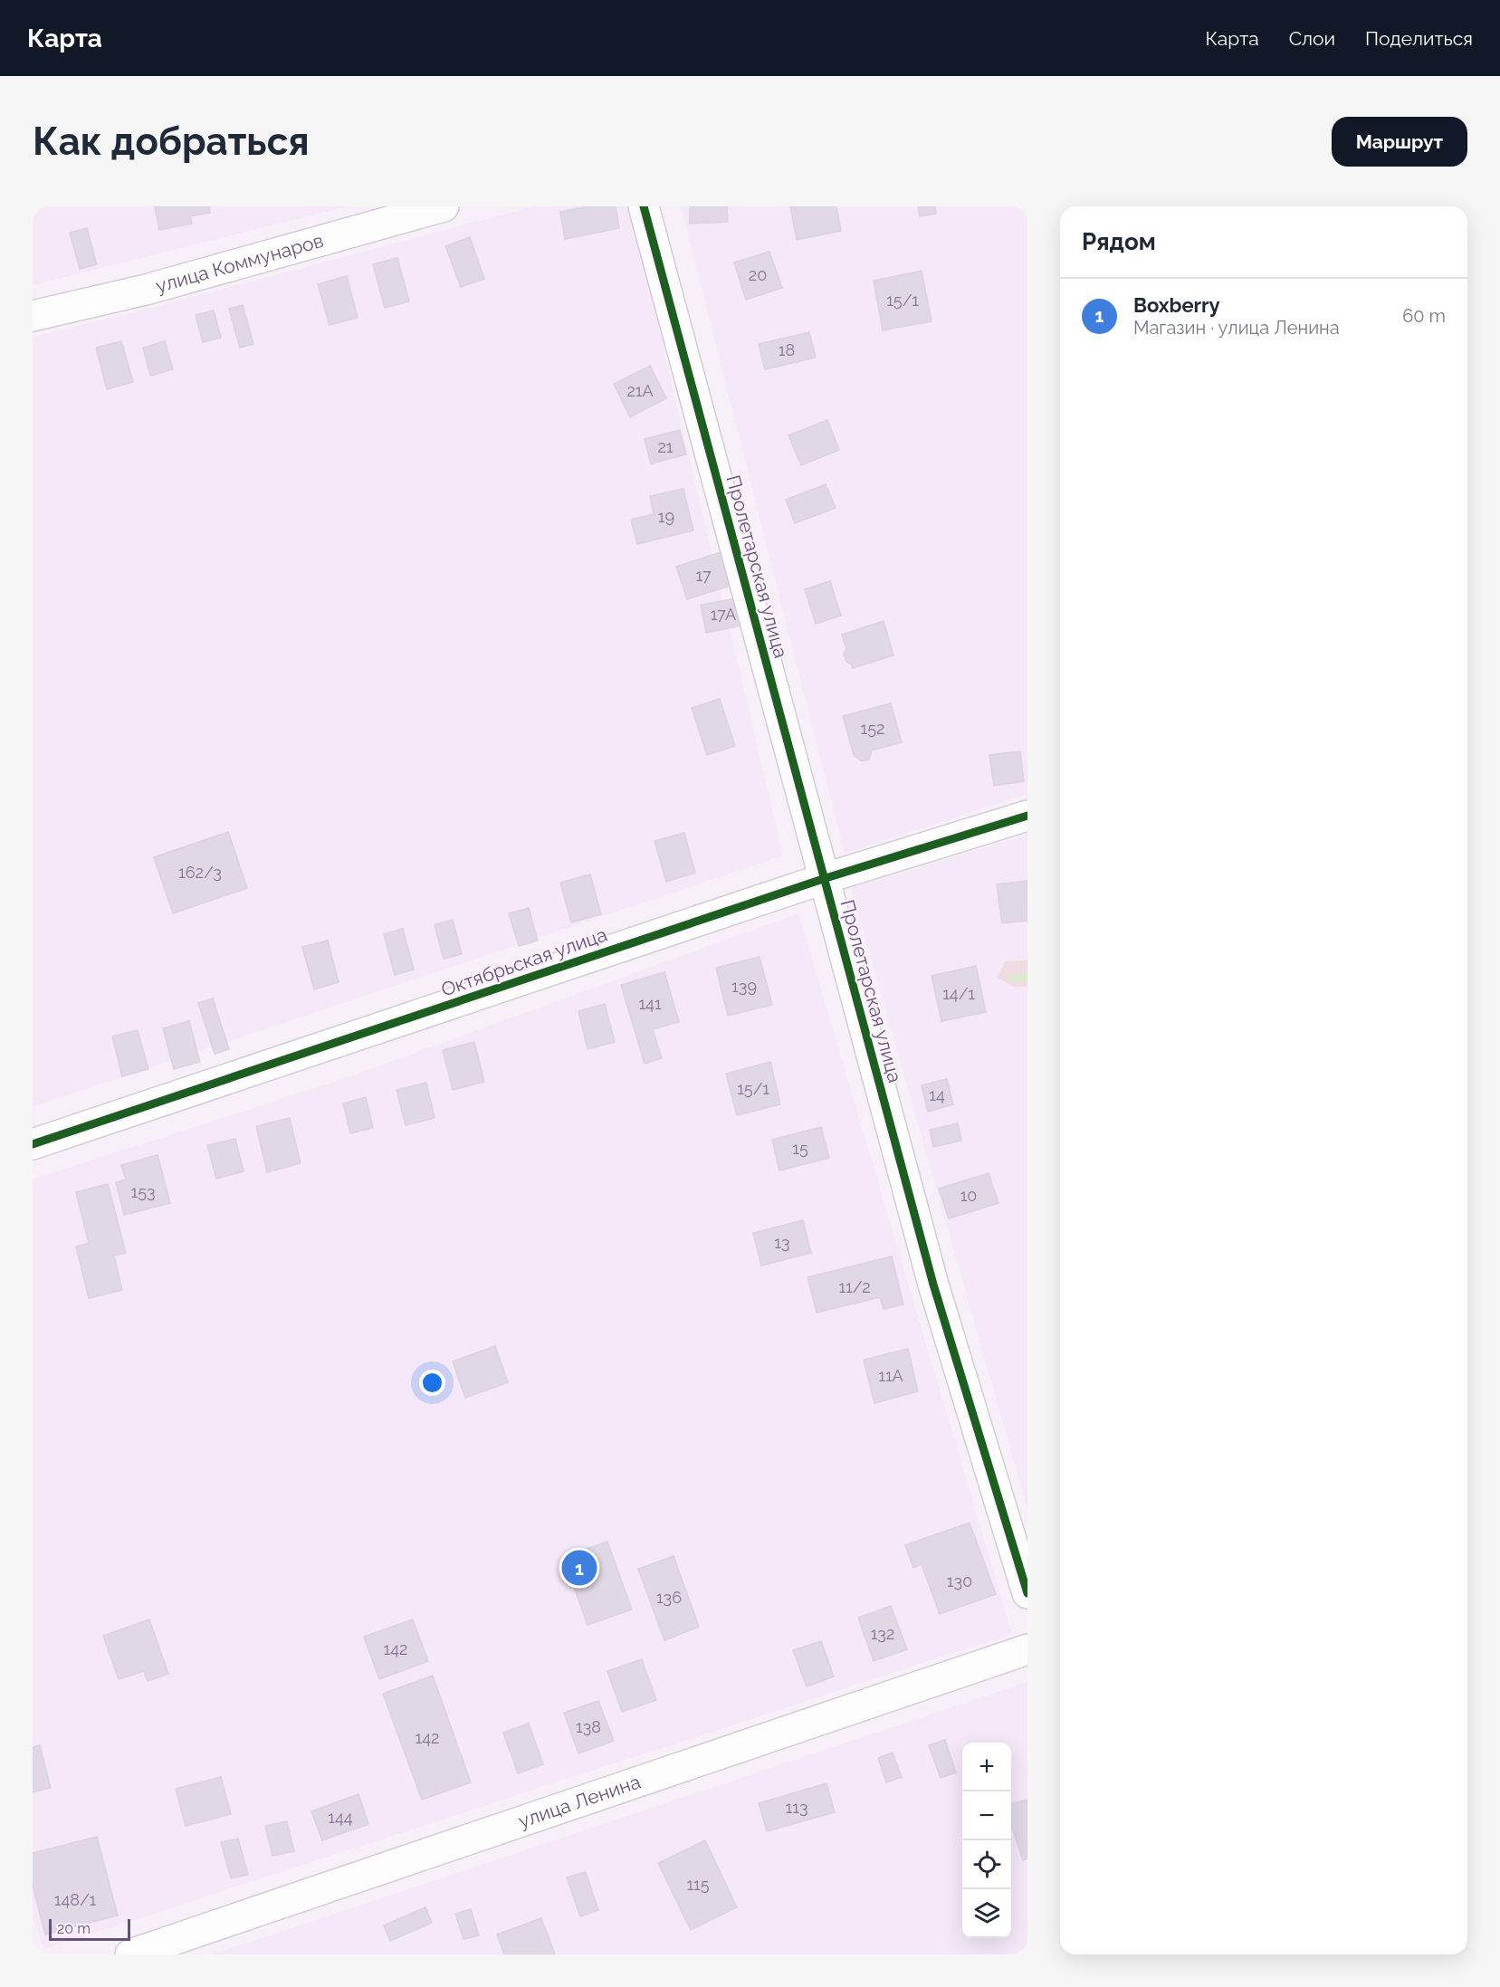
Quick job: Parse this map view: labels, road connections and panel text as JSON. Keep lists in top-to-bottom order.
{
  "streets": {
    "street": [
      "улица Коммунаров",
      "Пролетарская улица",
      "Октябрьская улица",
      "улица Ленина"
    ]
  },
  "crossings": [
    ["Пролетарская улица", "Октябрьская улица"]
  ],
  "house_numbers": [
    "20",
    "15/1",
    "18",
    "21А",
    "21",
    "19",
    "17",
    "17А",
    "152",
    "162/3",
    "139",
    "14/1",
    "141",
    "15/1",
    "14",
    "15",
    "153",
    "10",
    "13",
    "11/2",
    "11А",
    "130",
    "136",
    "132",
    "142",
    "138",
    "142",
    "113",
    "144",
    "115",
    "148/1"
  ],
  "scale_bar": "20 m",
  "page": {
    "header": "Карта",
    "nav": ["Карта", "Слои", "Поделиться"],
    "buttons": "Маршрут",
    "title": "Как добраться",
    "heading": "Рядом",
    "list": [
      {
        "mark": "1",
        "name": "Boxberry",
        "note": "Магазин · улица Ленина",
        "value": "60 m"
      }
    ],
    "pins": "1",
    "map_buttons": ["+", "−"],
    "scale": "20 m"
  }
}
